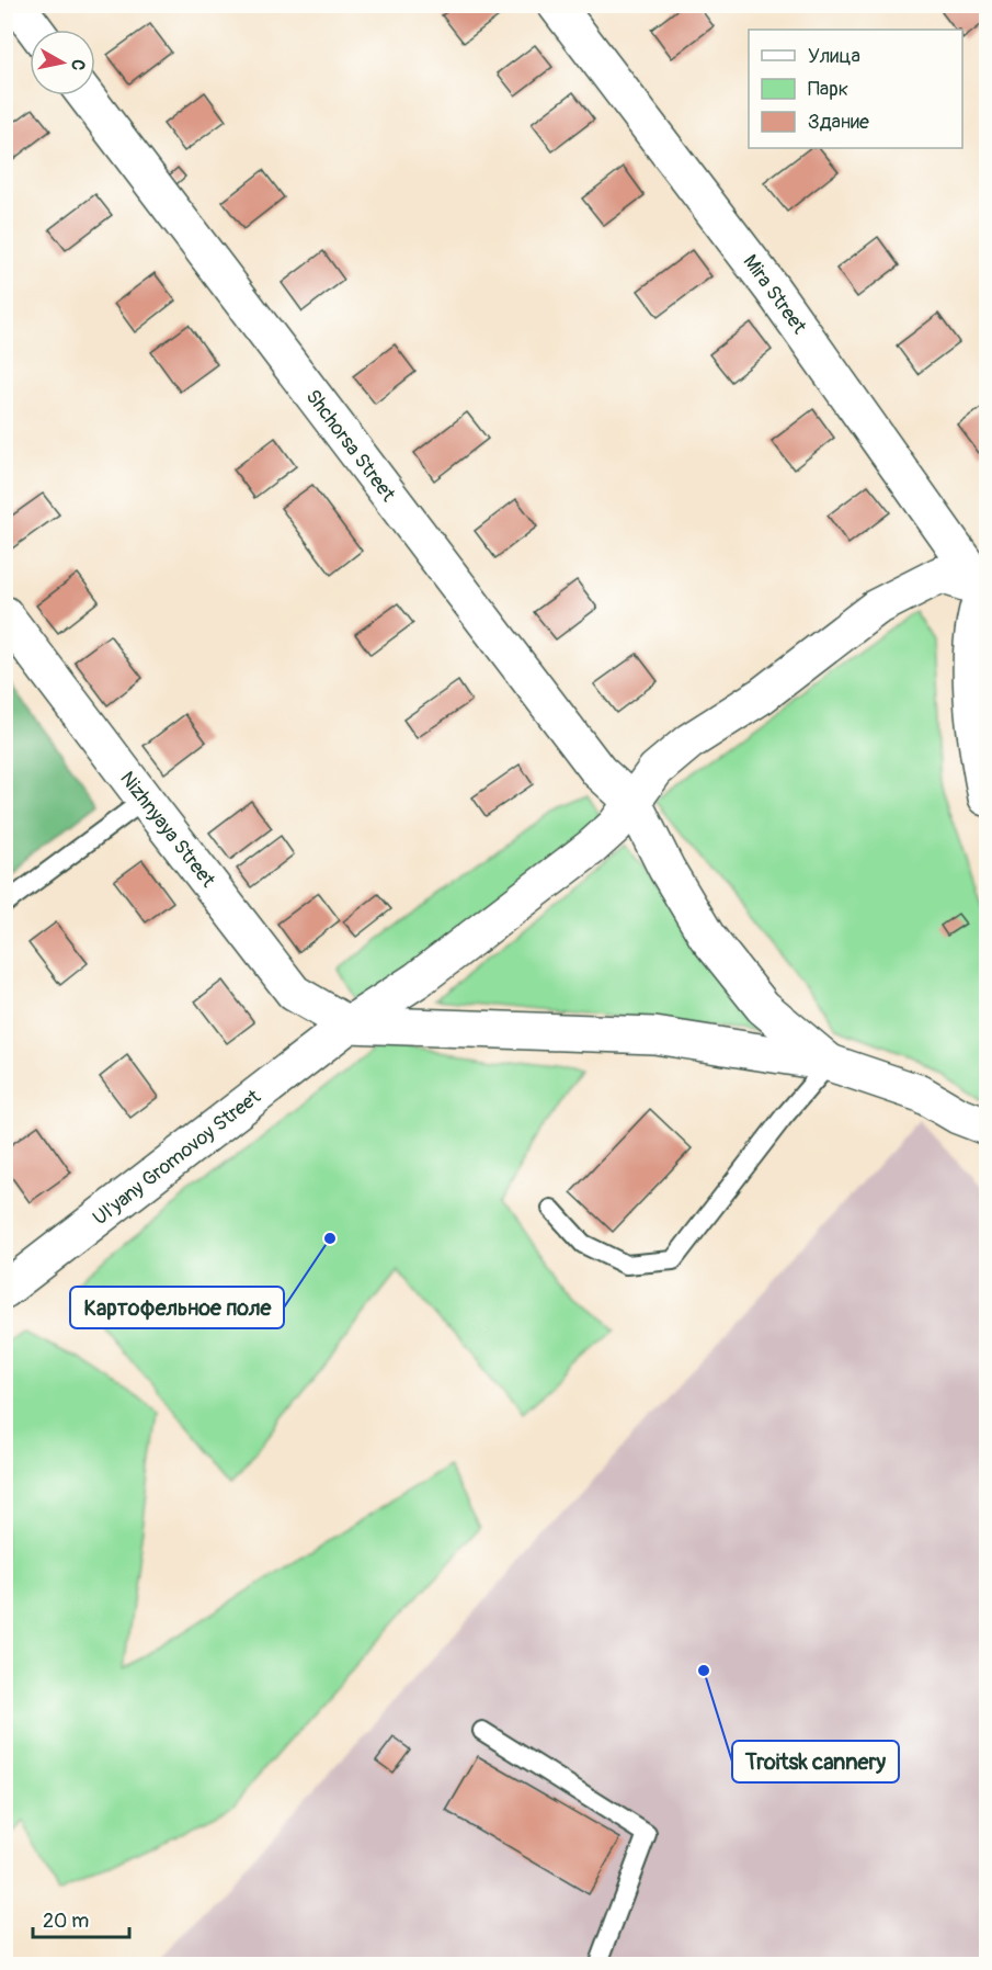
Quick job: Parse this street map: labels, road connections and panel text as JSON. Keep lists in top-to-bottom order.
{
  "streets": {
    "street": [
      "Mira Street",
      "Shchorsa Street",
      "Nizhnyaya Street",
      "Ul'yany Gromovoy Street"
    ]
  },
  "crossings": [
    ["Mira Street", "Ul'yany Gromovoy Street"],
    ["Shchorsa Street", "Ul'yany Gromovoy Street"],
    ["Nizhnyaya Street", "Ul'yany Gromovoy Street"]
  ],
  "places": ["Картофельное поле", "Troitsk cannery"],
  "legend": ["Улица", "Парк", "Здание"],
  "scale_bar": "20 m",
  "north": "right"
}
